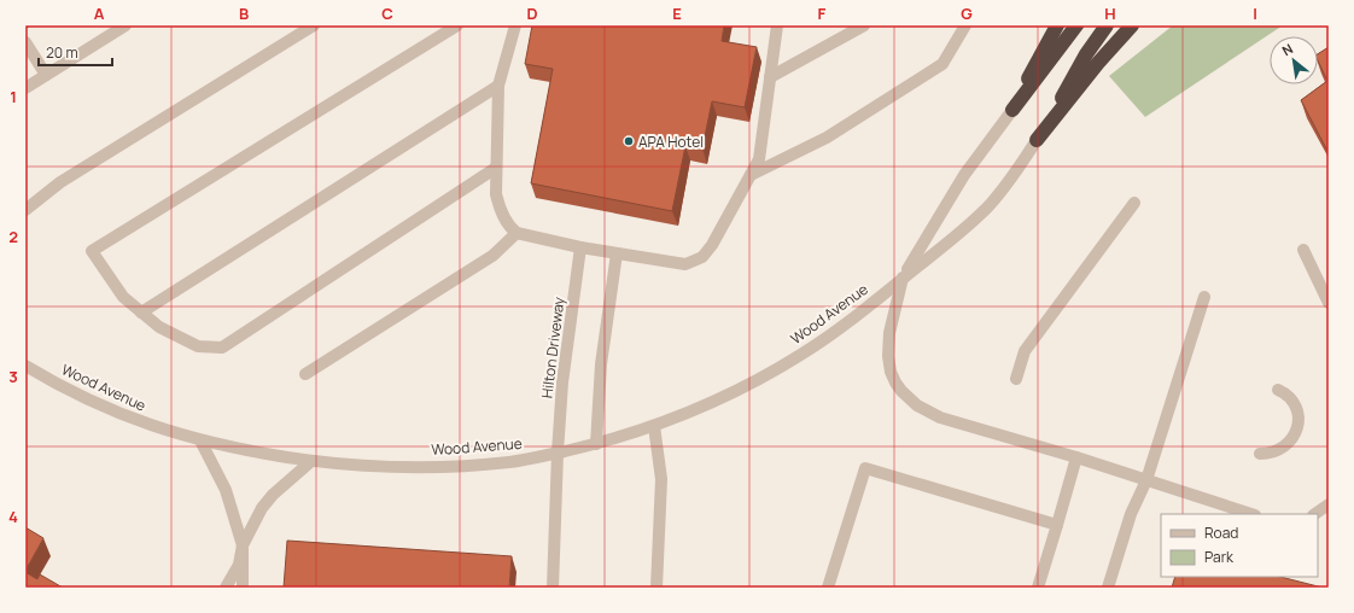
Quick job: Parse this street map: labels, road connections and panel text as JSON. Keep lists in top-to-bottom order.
{
  "streets": {
    "street": ["Wood Avenue", "Hilton Driveway"]
  },
  "crossings": [
    ["Wood Avenue", "Hilton Driveway"]
  ],
  "places": ["APA Hotel"],
  "legend": ["Road", "Park"],
  "scale_bar": "20 m",
  "north": "top left",
  "grid": {
    "columns": [
      "A",
      "B",
      "C",
      "D",
      "E",
      "F",
      "G",
      "H",
      "I"
    ],
    "rows": [
      "1",
      "2",
      "3",
      "4"
    ]
  }
}
